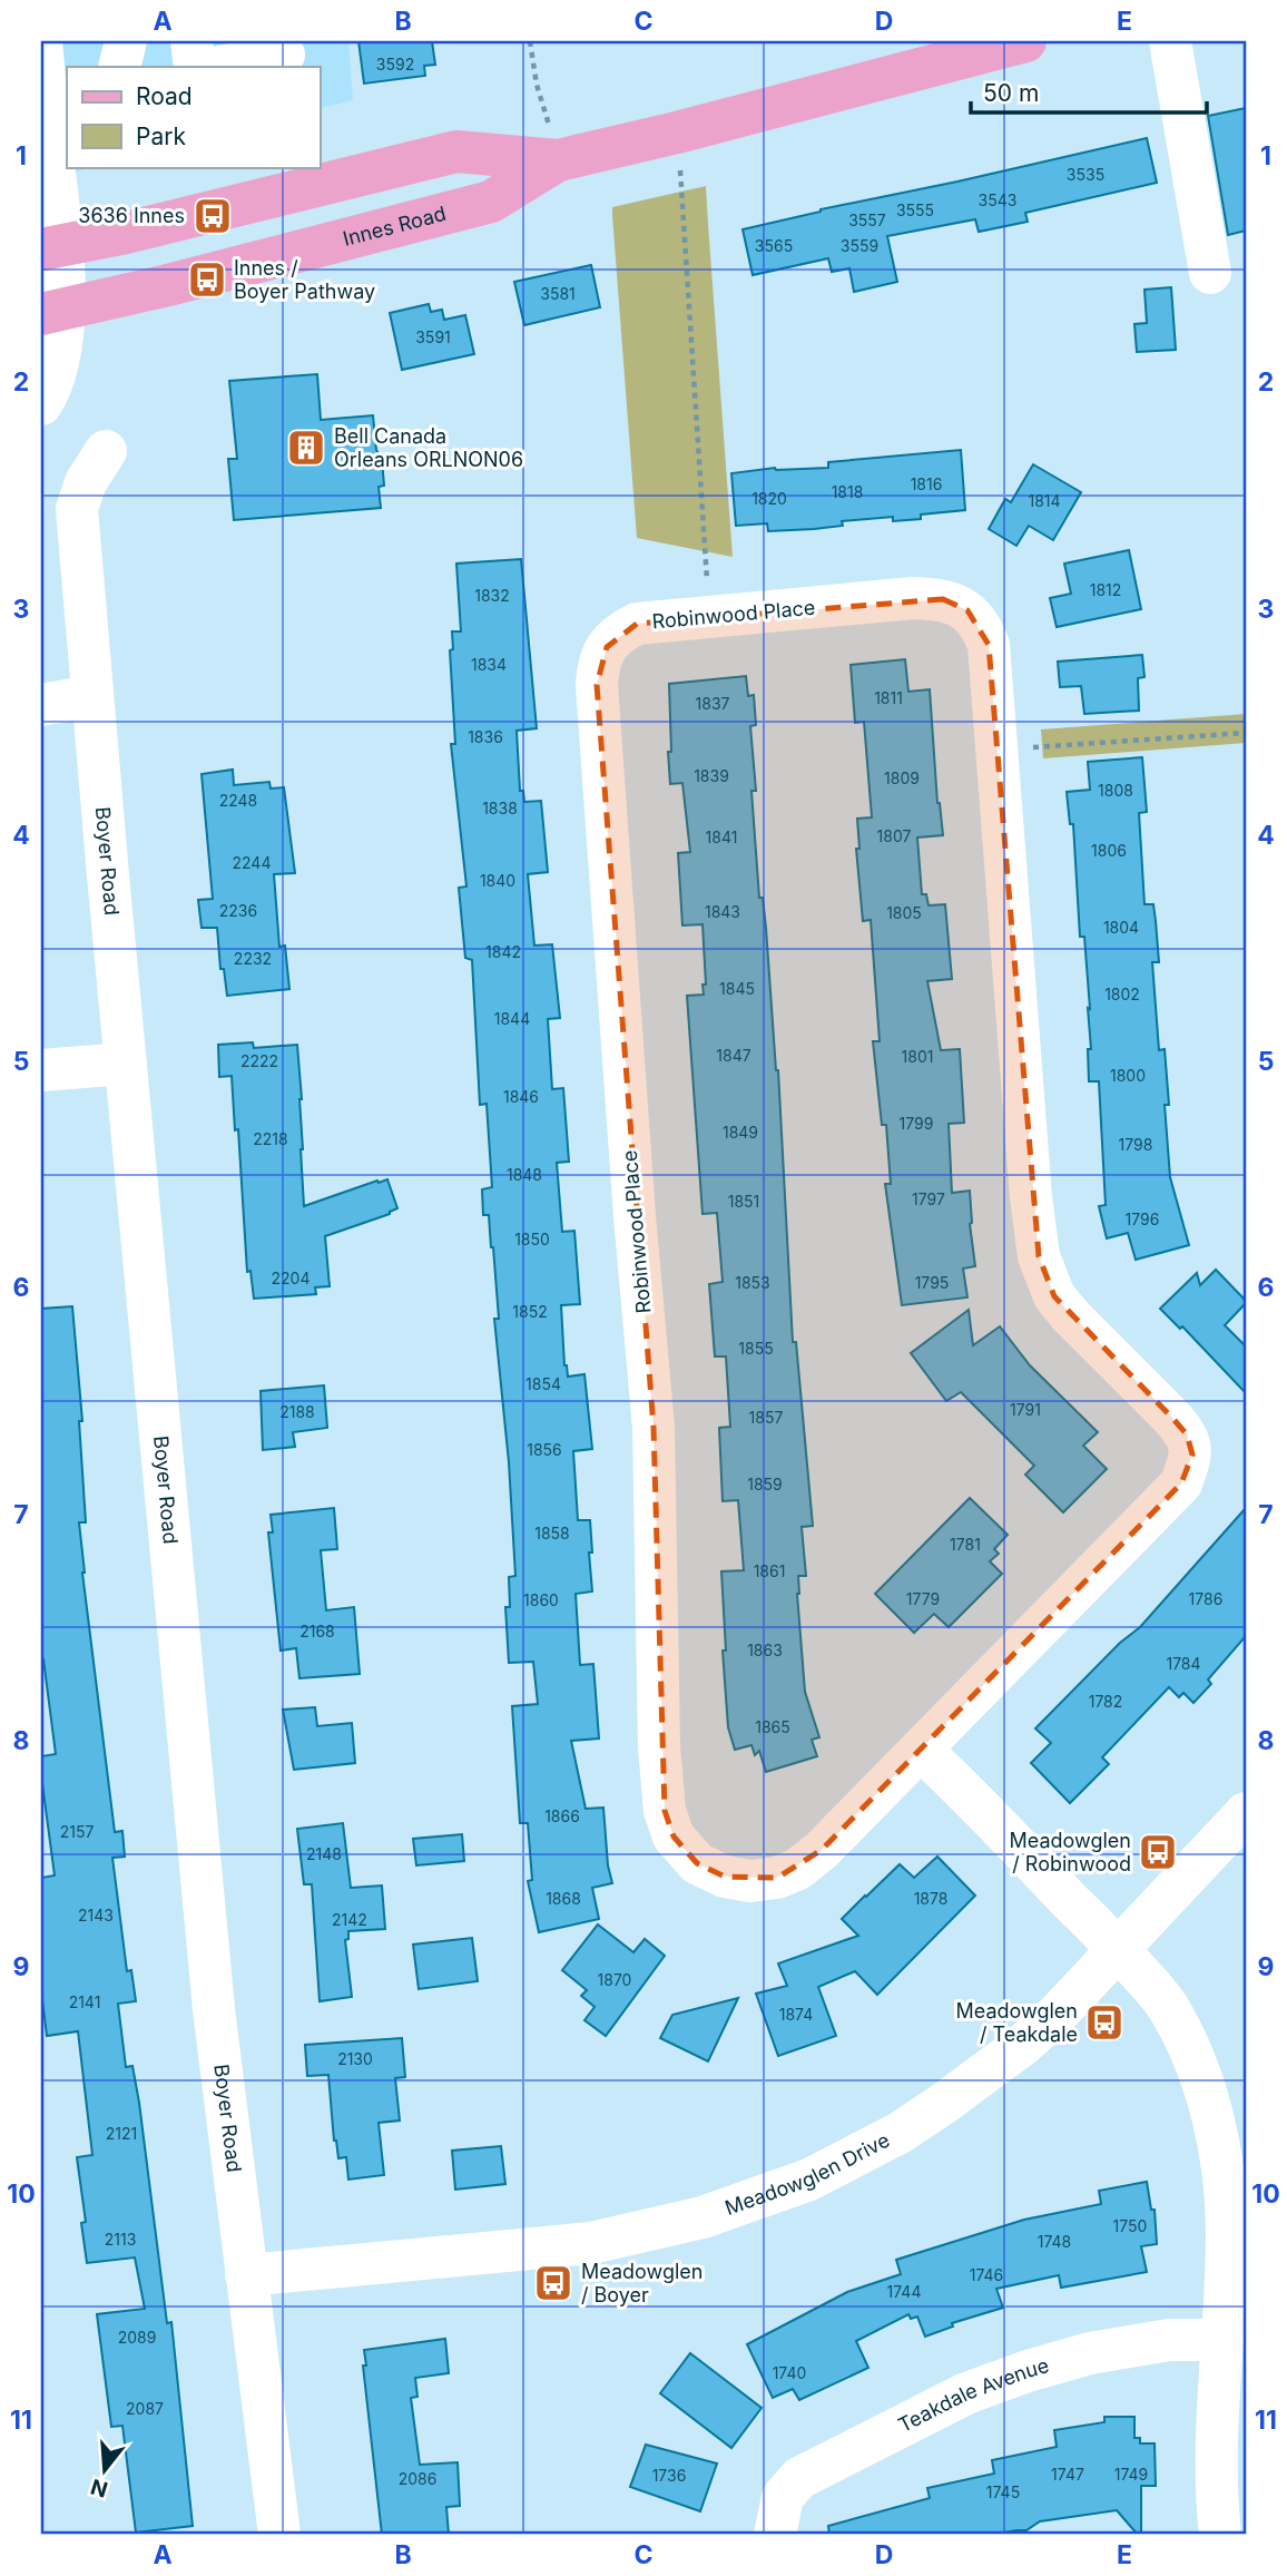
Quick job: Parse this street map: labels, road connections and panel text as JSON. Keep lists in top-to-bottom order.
{
  "streets": {
    "main road": ["Innes Road"],
    "street": [
      "Robinwood Place",
      "Boyer Road",
      "Meadowglen Drive",
      "Teakdale Avenue"
    ]
  },
  "crossings": [
    ["Boyer Road", "Meadowglen Drive"]
  ],
  "places": {
    "bus stop": [
      "3636 Innes",
      "Innes / Boyer Pathway",
      "Meadowglen / Robinwood",
      "Meadowglen / Teakdale",
      "Meadowglen / Boyer"
    ],
    "building": ["Bell Canada Orleans ORLNON06"]
  },
  "house_numbers": [
    "3592",
    "3535",
    "3543",
    "3555",
    "3557",
    "3565",
    "3559",
    "3581",
    "3591",
    "1816",
    "1818",
    "1820",
    "1814",
    "1812",
    "1832",
    "1834",
    "1811",
    "1837",
    "1836",
    "1839",
    "1809",
    "1808",
    "2248",
    "1838",
    "1807",
    "1841",
    "1806",
    "2244",
    "1840",
    "2236",
    "1843",
    "1805",
    "1804",
    "1842",
    "2232",
    "1845",
    "1802",
    "1844",
    "1847",
    "1801",
    "2222",
    "1800",
    "1846",
    "1799",
    "1849",
    "2218",
    "1798",
    "1848",
    "1797",
    "1851",
    "1796",
    "1850",
    "2204",
    "1853",
    "1795",
    "1852",
    "1855",
    "1854",
    "1791",
    "2188",
    "1857",
    "1856",
    "1859",
    "1858",
    "1781",
    "1861",
    "1779",
    "1786",
    "1860",
    "2168",
    "1863",
    "1784",
    "1782",
    "1865",
    "1866",
    "2157",
    "2148",
    "1868",
    "1878",
    "2143",
    "2142",
    "1870",
    "2141",
    "1874",
    "2130",
    "2121",
    "1750",
    "2113",
    "1748",
    "1746",
    "1744",
    "2089",
    "1740",
    "2087",
    "1747",
    "1749",
    "1736",
    "2086",
    "1745"
  ],
  "legend": ["Road", "Park"],
  "scale_bar": "50 m",
  "north": "bottom",
  "grid": {
    "columns": [
      "A",
      "B",
      "C",
      "D",
      "E"
    ],
    "rows": [
      "1",
      "2",
      "3",
      "4",
      "5",
      "6",
      "7",
      "8",
      "9",
      "10",
      "11"
    ]
  }
}
